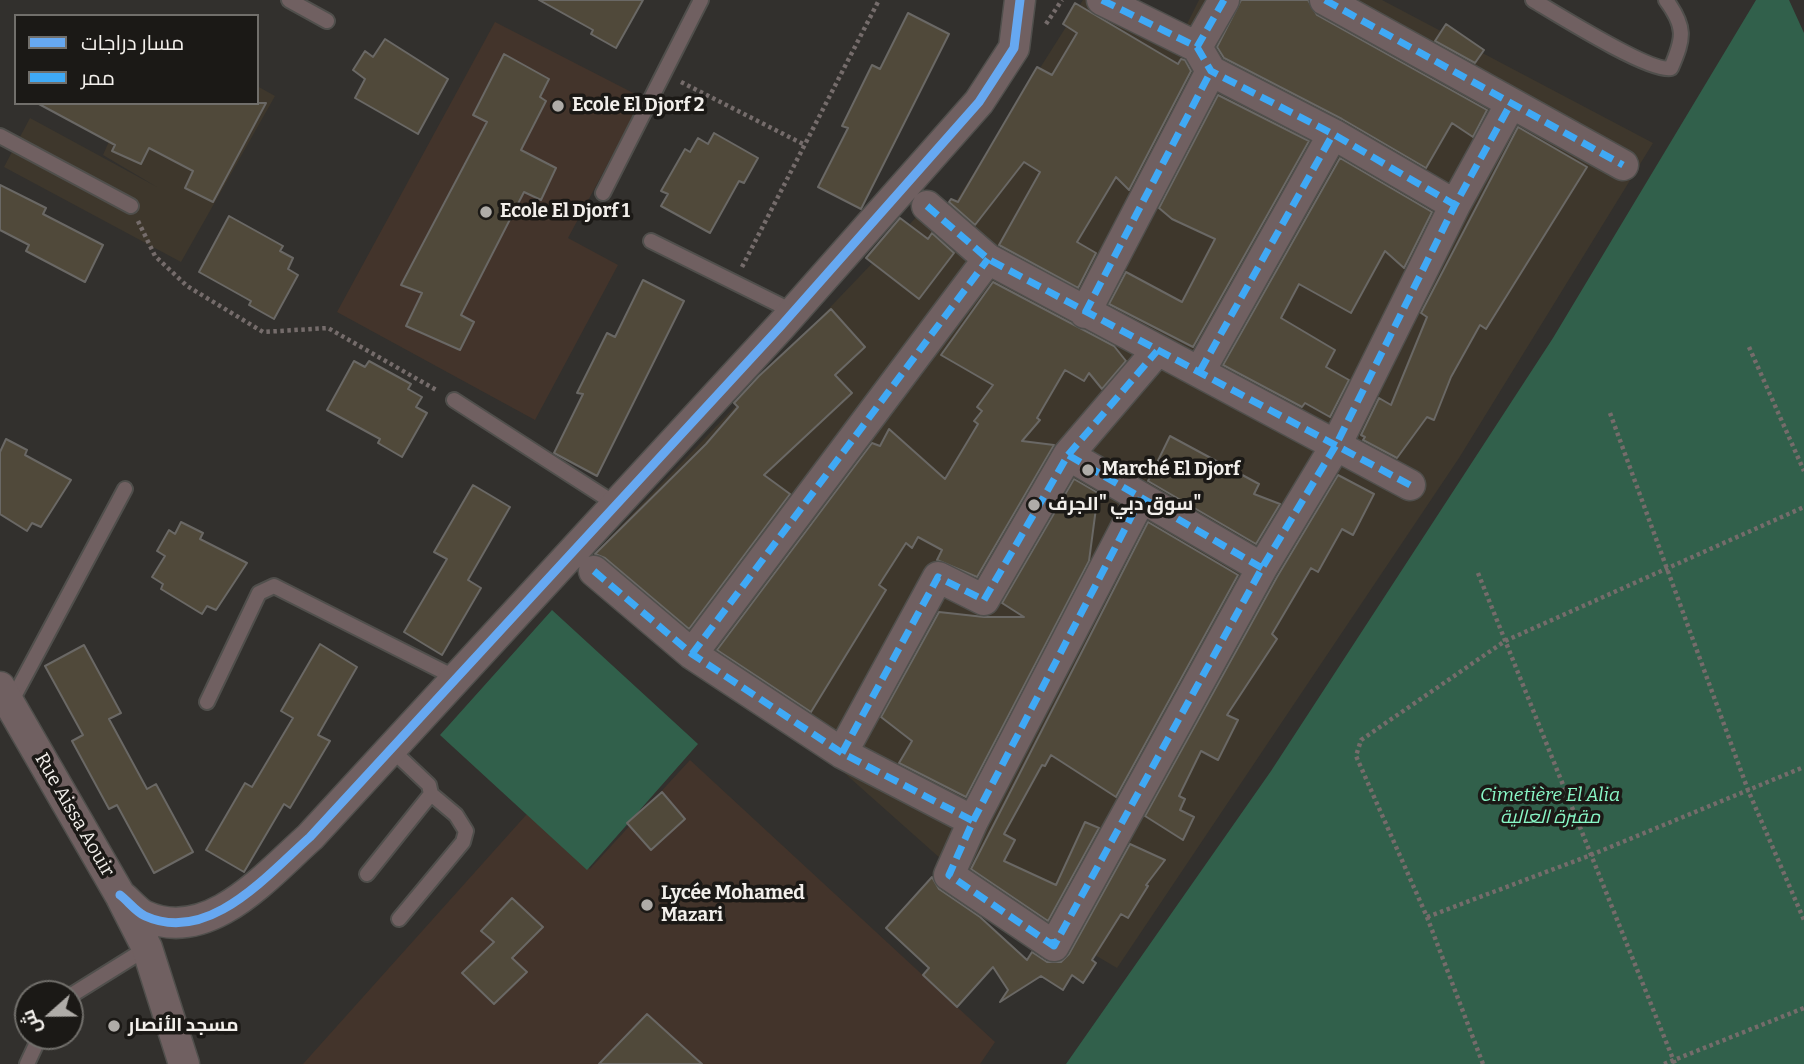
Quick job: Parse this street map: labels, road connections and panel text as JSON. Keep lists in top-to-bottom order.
{
  "streets": {
    "street": ["Rue Aissa Aouir"]
  },
  "parks": ["Cimetière El Alia مقبرة العالية"],
  "places": [
    "Ecole El Djorf 2",
    "Ecole El Djorf 1",
    "Marché El Djorf",
    "سوق دبي \"الجرف\"",
    "Lycée Mohamed Mazari",
    "مسجد الأنصار"
  ],
  "legend": ["مسار دراجات", "ممر"],
  "north": "left"
}
